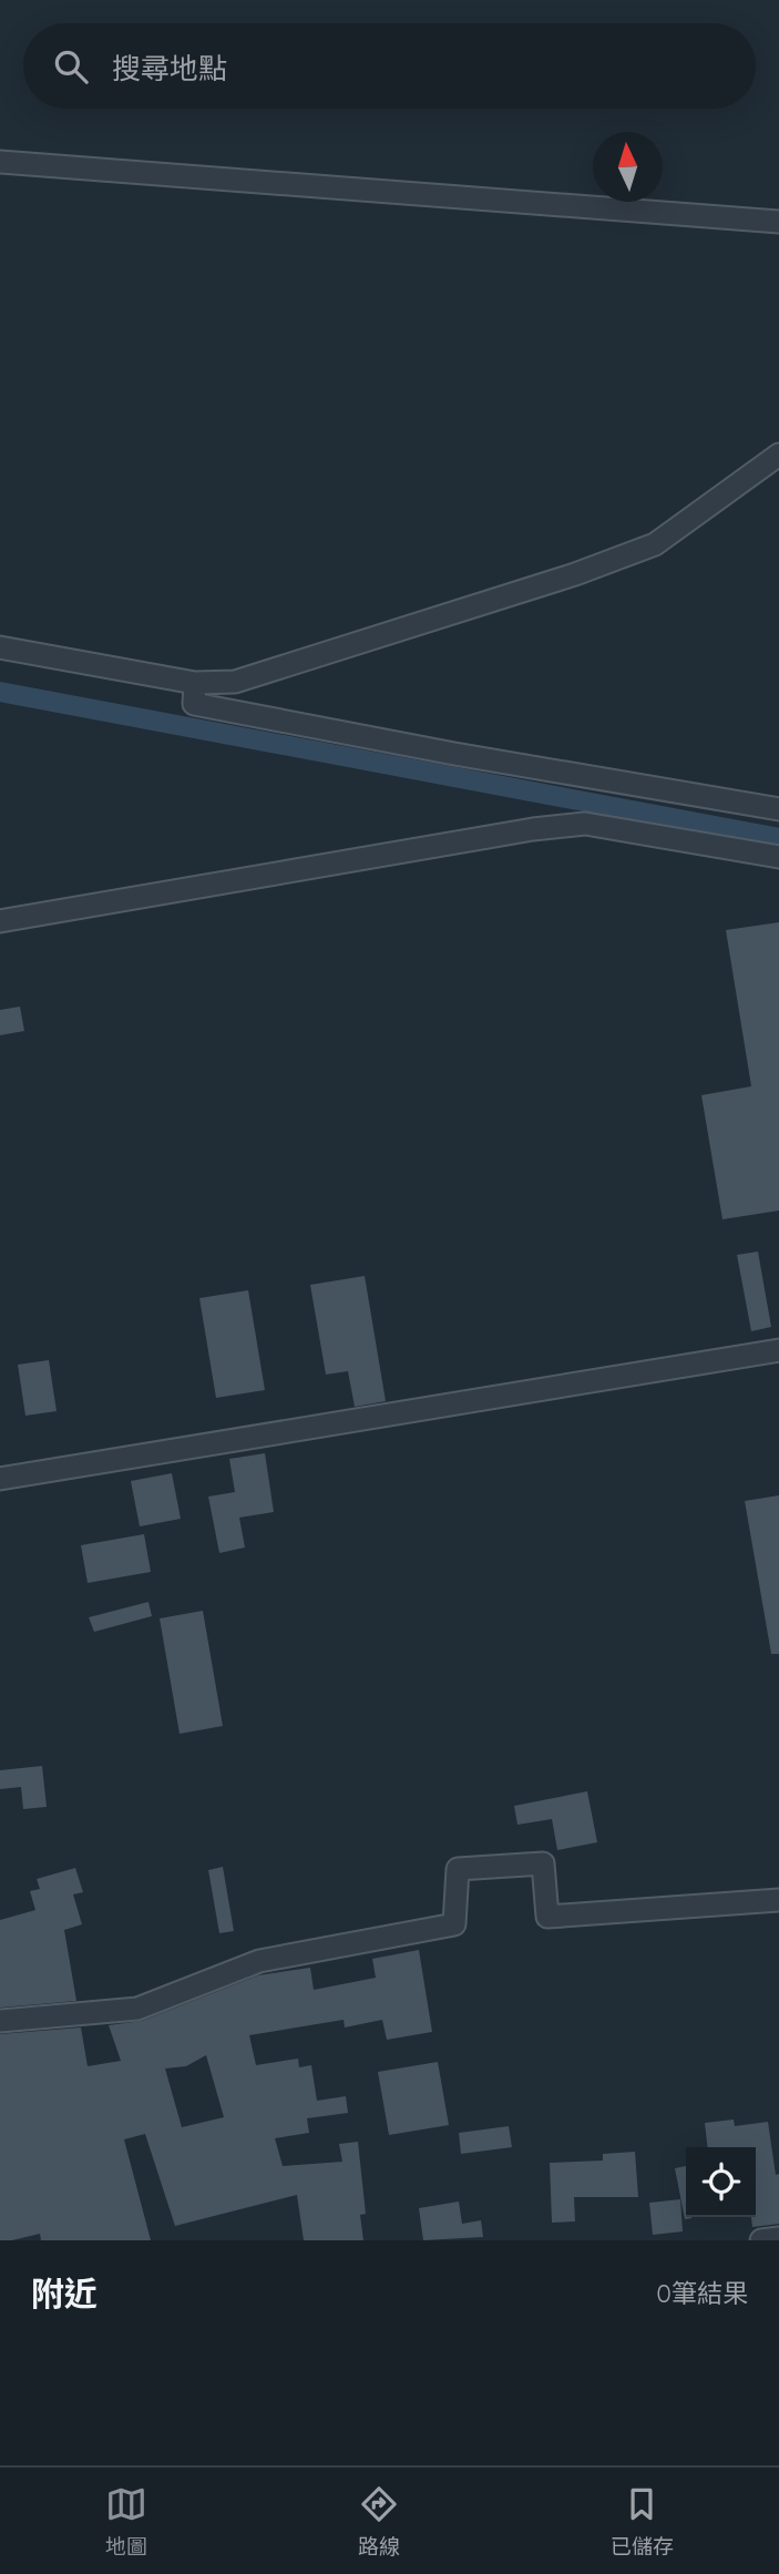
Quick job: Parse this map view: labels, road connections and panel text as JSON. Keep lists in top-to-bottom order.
{
  "north": "top",
  "page": {
    "search": "搜尋地點",
    "heading": ["附近", "0筆結果"],
    "nav": ["地圖", "路線", "已儲存"]
  }
}
